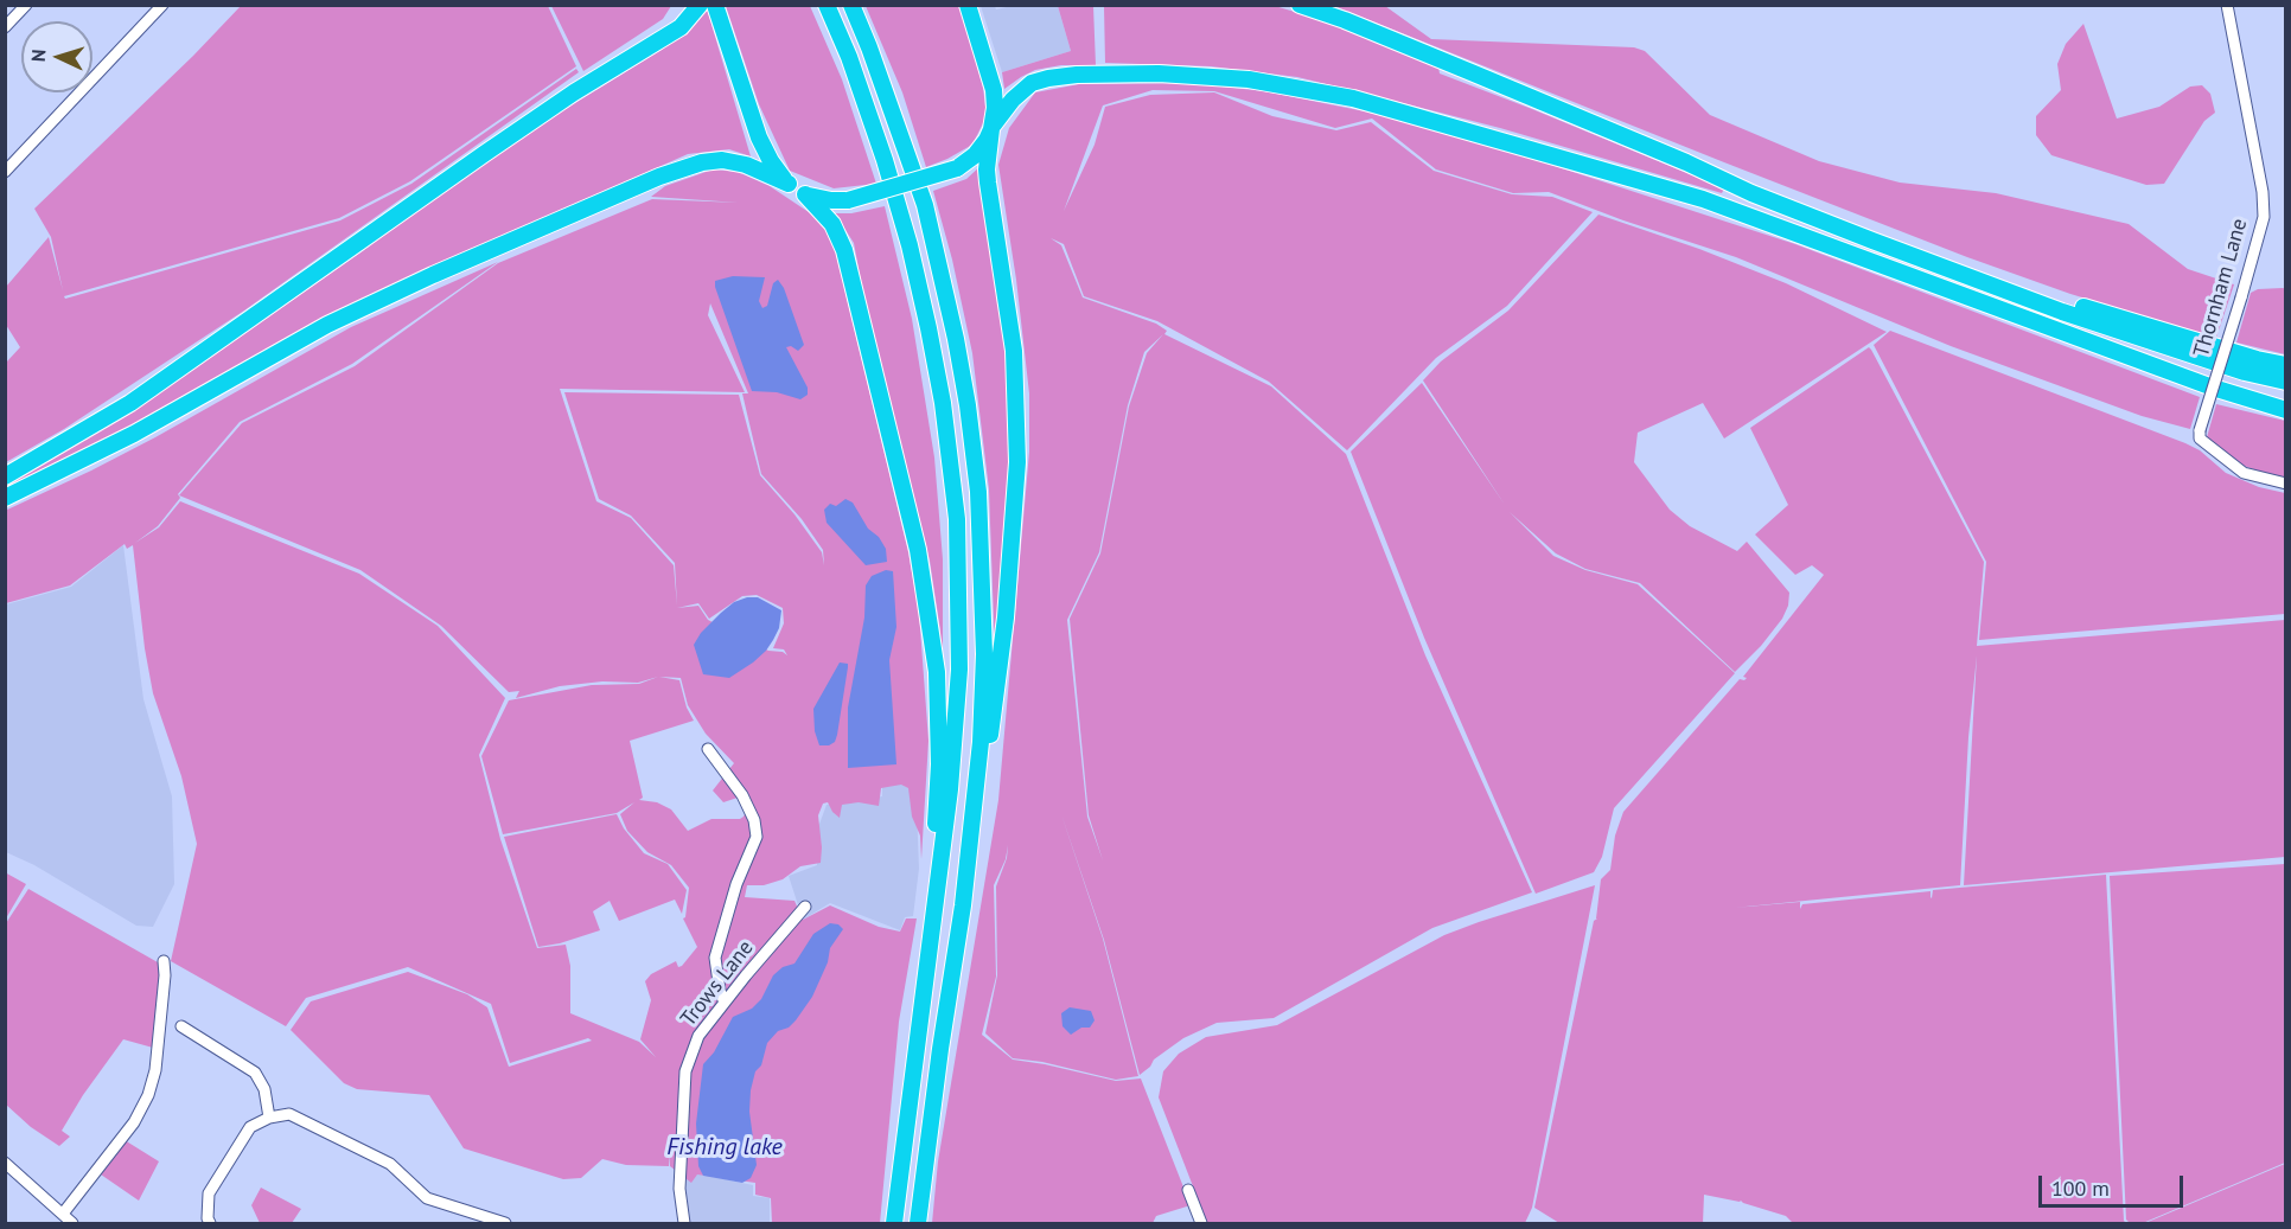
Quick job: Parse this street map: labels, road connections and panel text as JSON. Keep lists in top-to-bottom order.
{
  "streets": {
    "street": ["Thornham Lane", "Trows Lane"]
  },
  "water": ["Fishing lake"],
  "scale_bar": "100 m",
  "north": "left"
}
